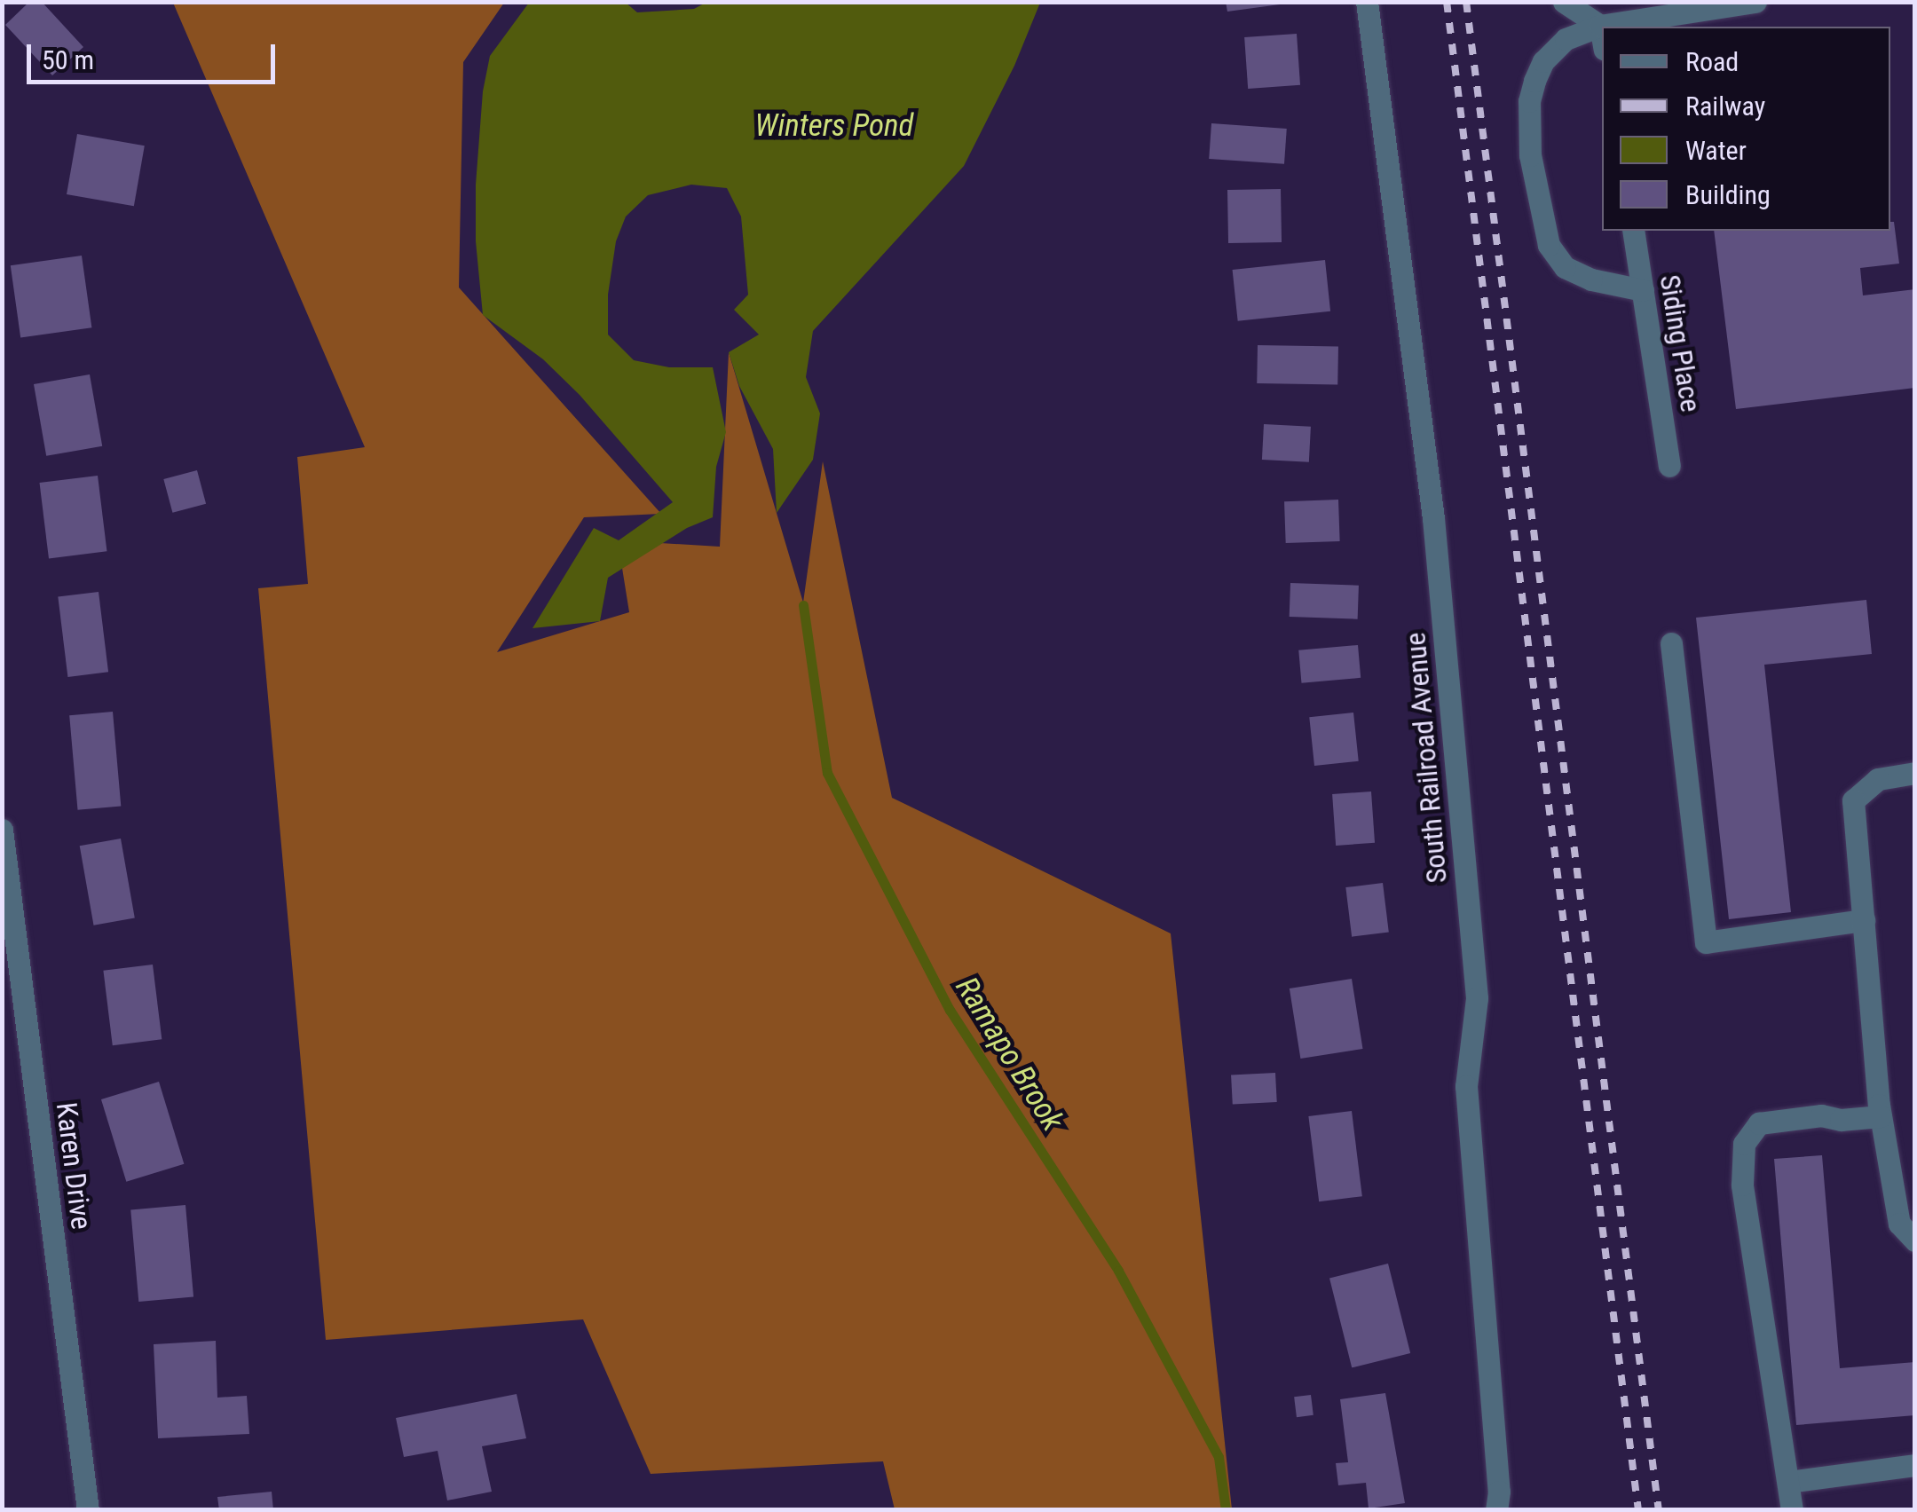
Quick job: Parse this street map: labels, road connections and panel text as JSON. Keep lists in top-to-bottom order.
{
  "streets": {
    "street": ["Siding Place", "South Railroad Avenue", "Karen Drive"]
  },
  "water": ["Winters Pond", "Ramapo Brook"],
  "legend": [
    "Road",
    "Railway",
    "Water",
    "Building"
  ],
  "scale_bar": "50 m"
}
